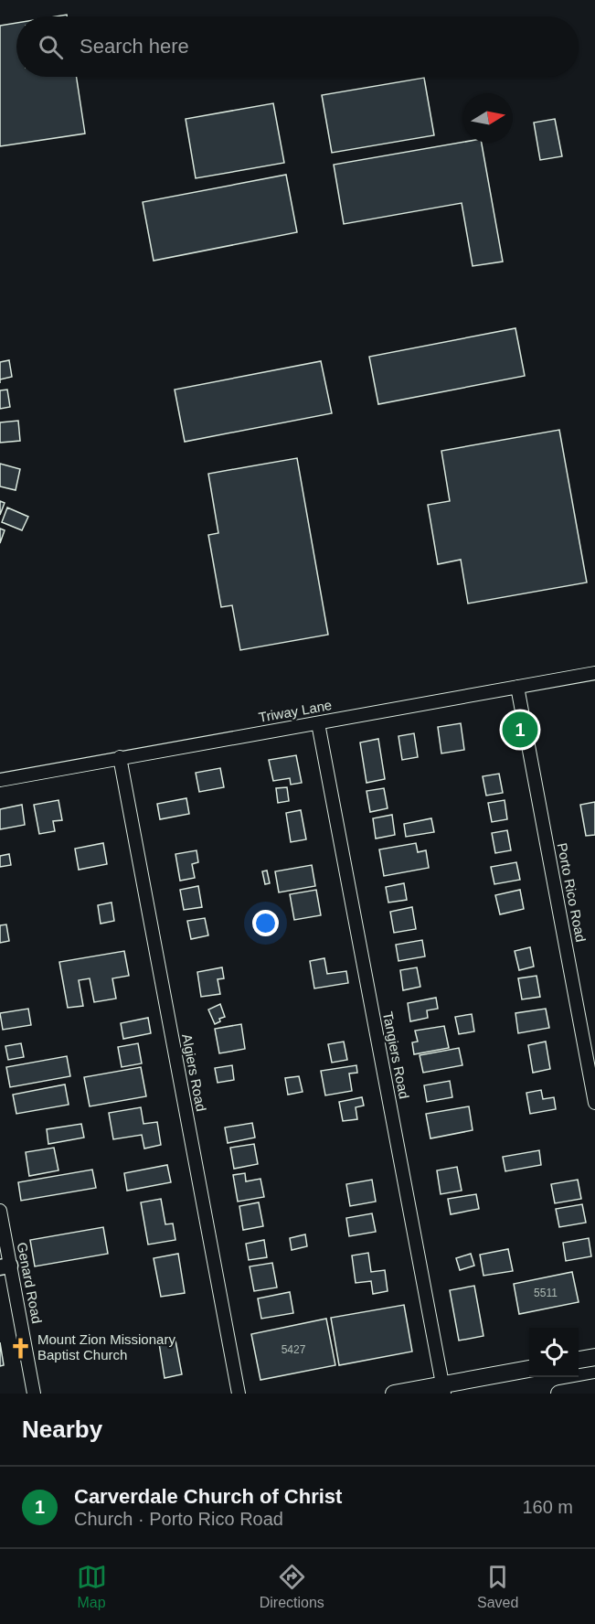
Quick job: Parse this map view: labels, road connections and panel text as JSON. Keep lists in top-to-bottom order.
{
  "streets": {
    "street": [
      "Triway Lane",
      "Porto Rico Road",
      "Tangiers Road",
      "Algiers Road",
      "Genard Road"
    ]
  },
  "crossings": [
    ["Triway Lane", "Porto Rico Road"],
    ["Triway Lane", "Tangiers Road"],
    ["Triway Lane", "Algiers Road"]
  ],
  "places": {
    "church": ["Mount Zion Missionary Baptist Church"]
  },
  "house_numbers": ["5511", "5427"],
  "north": "right",
  "page": {
    "search": "Search here",
    "pins": "1",
    "heading": "Nearby",
    "list": [
      {
        "mark": "1",
        "name": "Carverdale Church of Christ",
        "note": "Church · Porto Rico Road",
        "value": "160 m"
      }
    ],
    "nav": ["Map", "Directions", "Saved"]
  }
}
